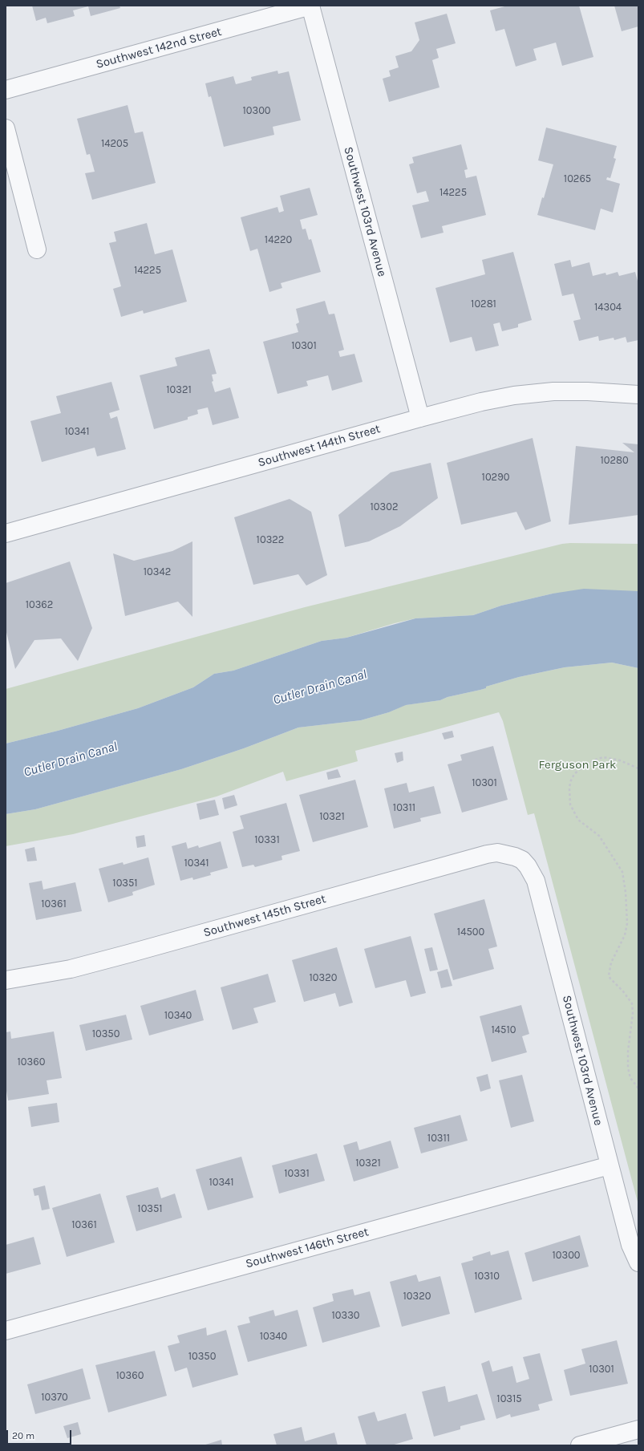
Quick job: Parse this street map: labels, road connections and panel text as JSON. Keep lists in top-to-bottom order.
{
  "streets": {
    "street": [
      "Southwest 142nd Street",
      "Southwest 103rd Avenue",
      "Southwest 144th Street",
      "Southwest 145th Street",
      "Southwest 146th Street"
    ]
  },
  "crossings": [
    ["Southwest 142nd Street", "Southwest 103rd Avenue"],
    ["Southwest 103rd Avenue", "Southwest 144th Street"],
    ["Southwest 103rd Avenue", "Southwest 145th Street"],
    ["Southwest 103rd Avenue", "Southwest 146th Street"]
  ],
  "water": ["Cutler Drain Canal"],
  "parks": ["Ferguson Park"],
  "house_numbers": [
    "10300",
    "14205",
    "10265",
    "14225",
    "14220",
    "14225",
    "10281",
    "14304",
    "10301",
    "10321",
    "10341",
    "10280",
    "10290",
    "10302",
    "10322",
    "10342",
    "10362",
    "10301",
    "10311",
    "10321",
    "10331",
    "10341",
    "10351",
    "10361",
    "14500",
    "10320",
    "10340",
    "14510",
    "10350",
    "10360",
    "10311",
    "10321",
    "10331",
    "10341",
    "10351",
    "10361",
    "10300",
    "10310",
    "10320",
    "10330",
    "10340",
    "10350",
    "10301",
    "10360",
    "10370",
    "10315"
  ],
  "scale_bar": "20 m"
}
